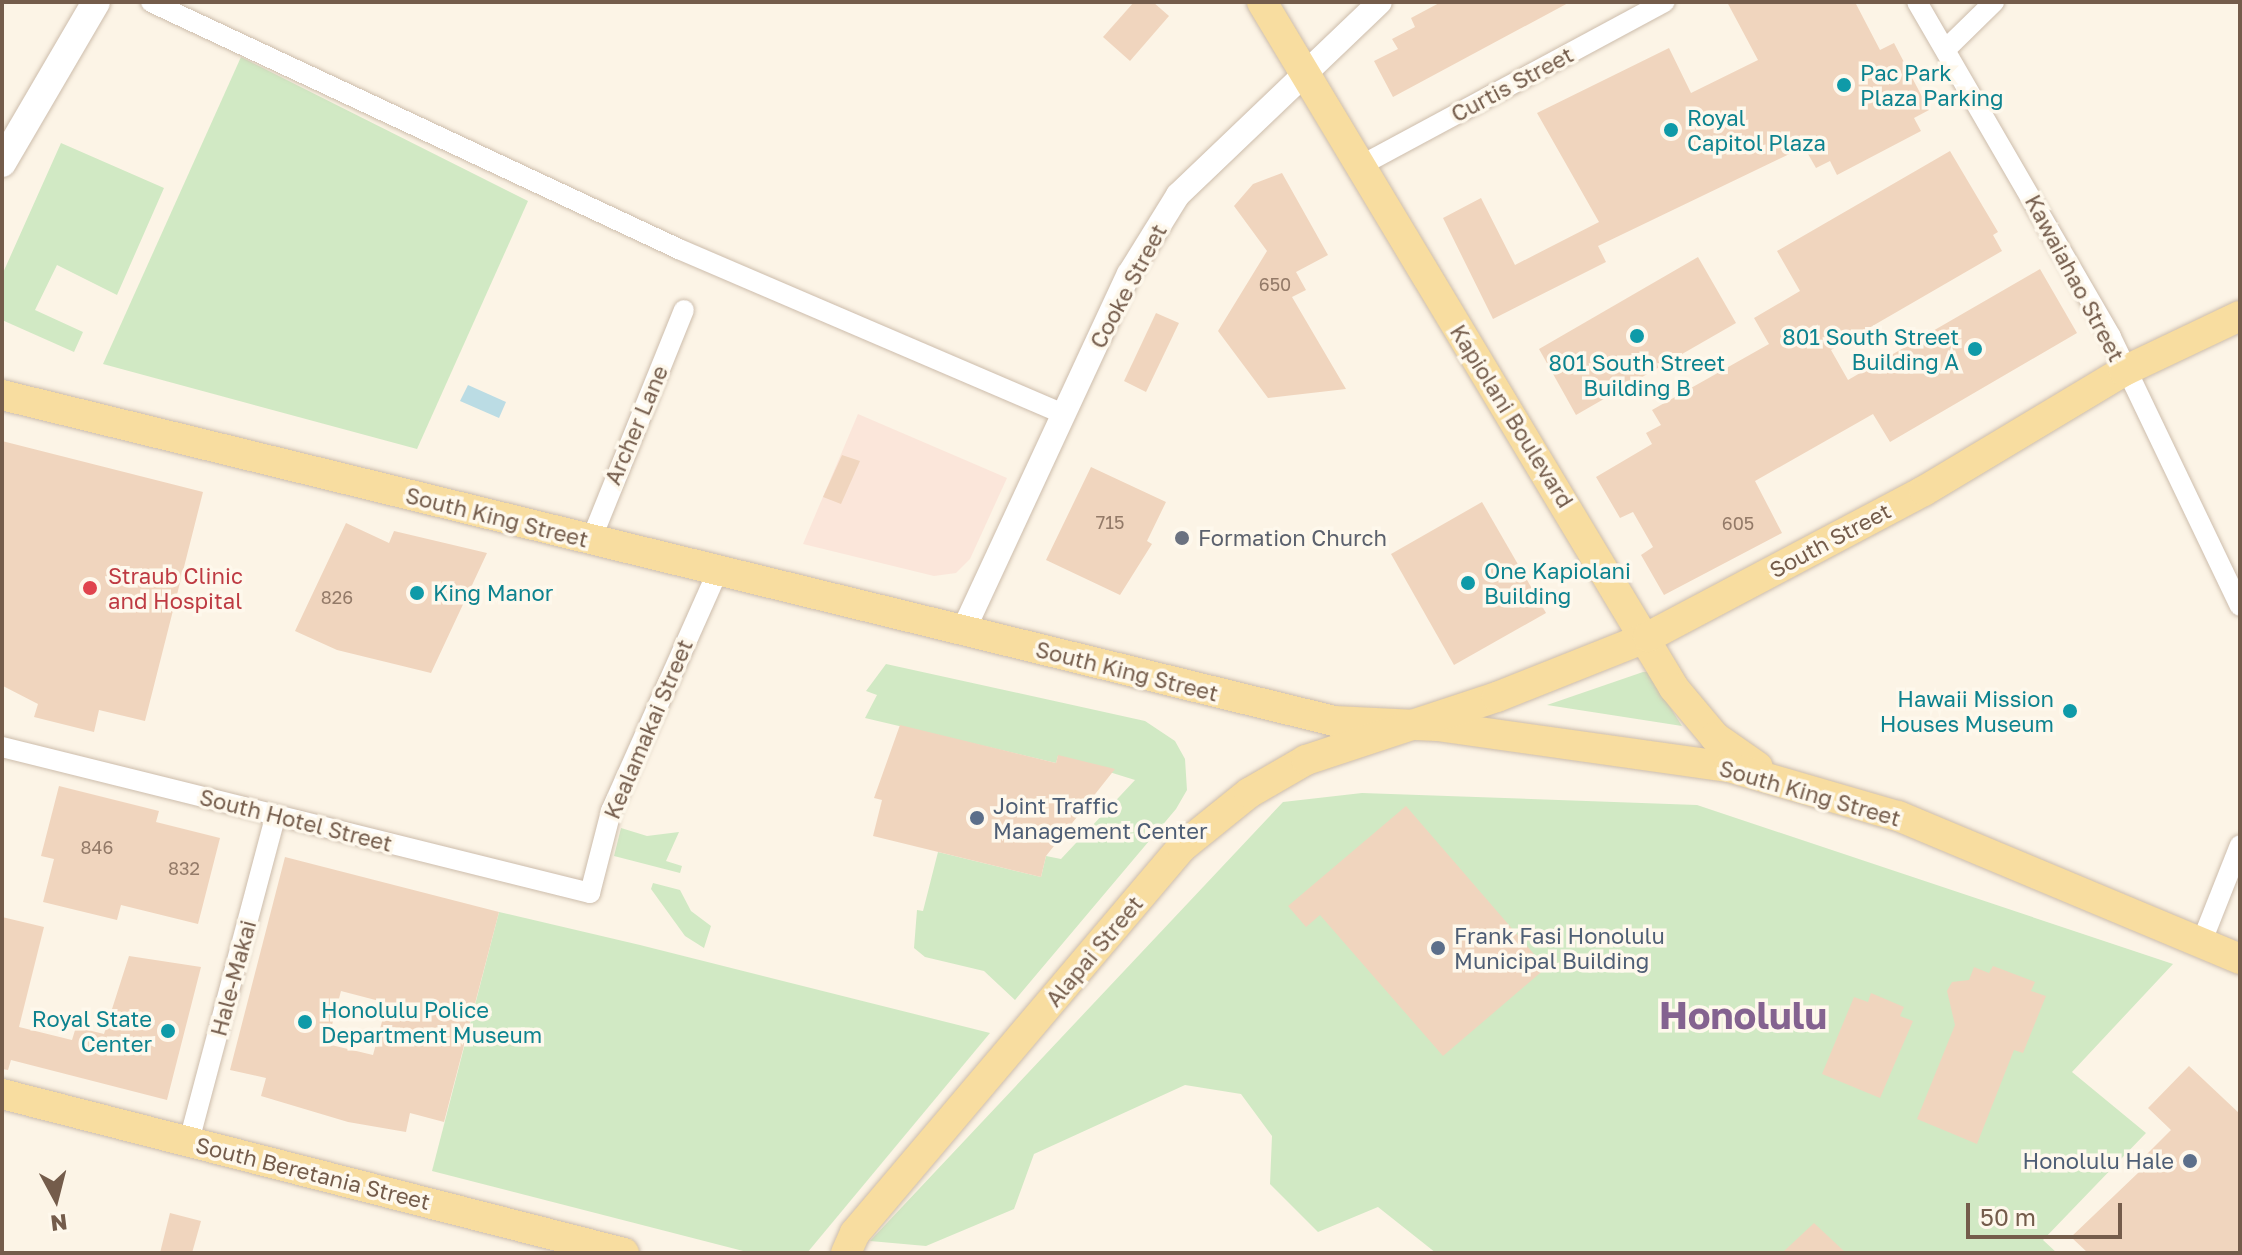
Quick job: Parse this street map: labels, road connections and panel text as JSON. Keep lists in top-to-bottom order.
{
  "streets": {
    "main road": [
      "Kapiolani Boulevard",
      "South King Street",
      "South Street",
      "Alapai Street",
      "South Beretania Street"
    ],
    "street": [
      "Curtis Street",
      "Kawaiahao Street",
      "Cooke Street",
      "Archer Lane",
      "Kealamakai Street",
      "South Hotel Street",
      "Hale-Makai"
    ]
  },
  "crossings": [
    ["Curtis Street", "Kapiolani Boulevard"],
    ["Kawaiahao Street", "South Street"],
    ["Cooke Street", "Kapiolani Boulevard"],
    ["Cooke Street", "South King Street"],
    ["Kapiolani Boulevard", "South King Street"],
    ["Kapiolani Boulevard", "South Street"],
    ["Archer Lane", "South King Street"],
    ["South King Street", "South Street"],
    ["South King Street", "Kealamakai Street"],
    ["South King Street", "Alapai Street"],
    ["South Street", "Alapai Street"],
    ["Kealamakai Street", "South Hotel Street"],
    ["South Hotel Street", "Hale-Makai"],
    ["Hale-Makai", "South Beretania Street"]
  ],
  "districts": ["Honolulu"],
  "places": [
    "Pac Park Plaza Parking",
    "Royal Capitol Plaza",
    "801 South Street Building B",
    "801 South Street Building A",
    "Formation Church",
    "One Kapiolani Building",
    "Straub Clinic and Hospital",
    "King Manor",
    "Hawaii Mission Houses Museum",
    "Joint Traffic Management Center",
    "Frank Fasi Honolulu Municipal Building",
    "Honolulu Police Department Museum",
    "Royal State Center",
    "Honolulu Hale"
  ],
  "house_numbers": [
    "650",
    "715",
    "605",
    "826",
    "846",
    "832"
  ],
  "scale_bar": "50 m",
  "north": "bottom"
}
